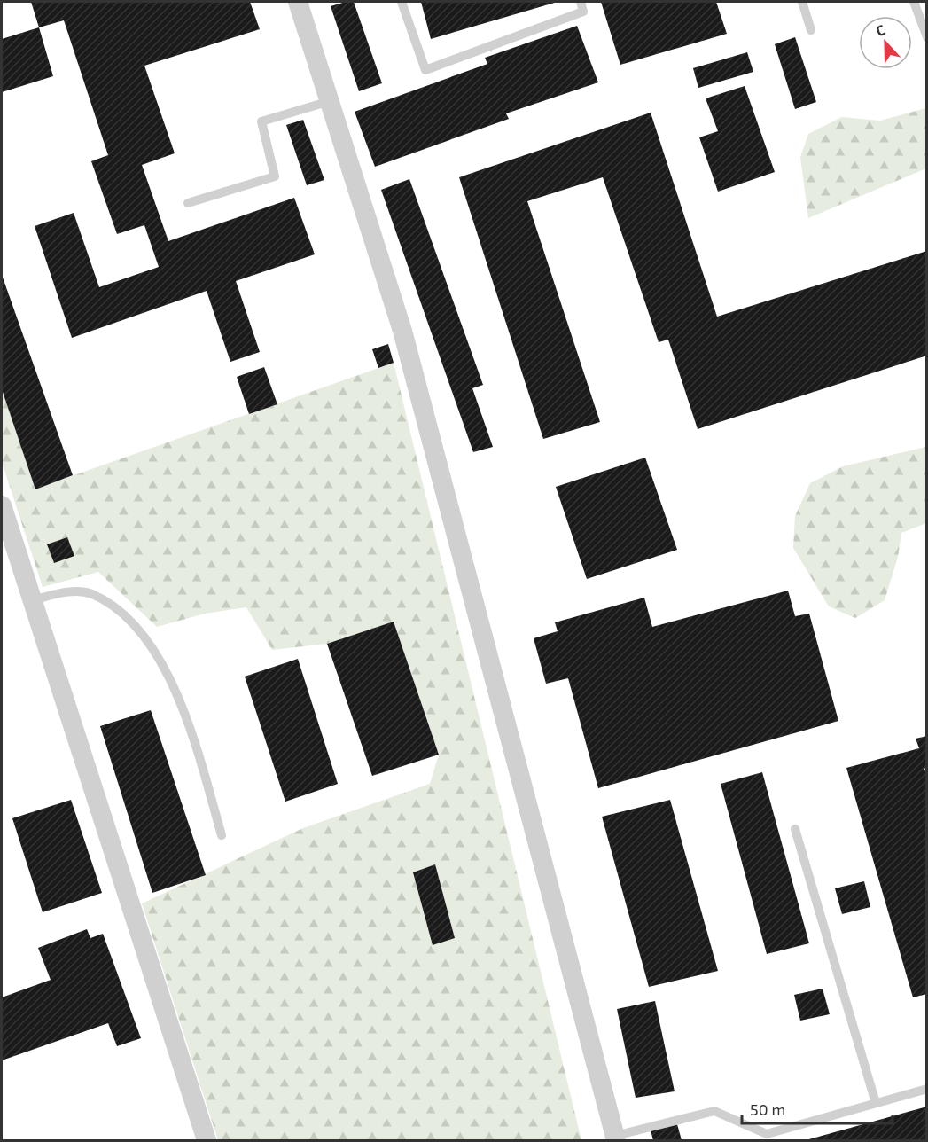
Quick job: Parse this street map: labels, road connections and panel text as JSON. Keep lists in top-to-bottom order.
{
  "scale_bar": "50 m",
  "north": "top"
}
